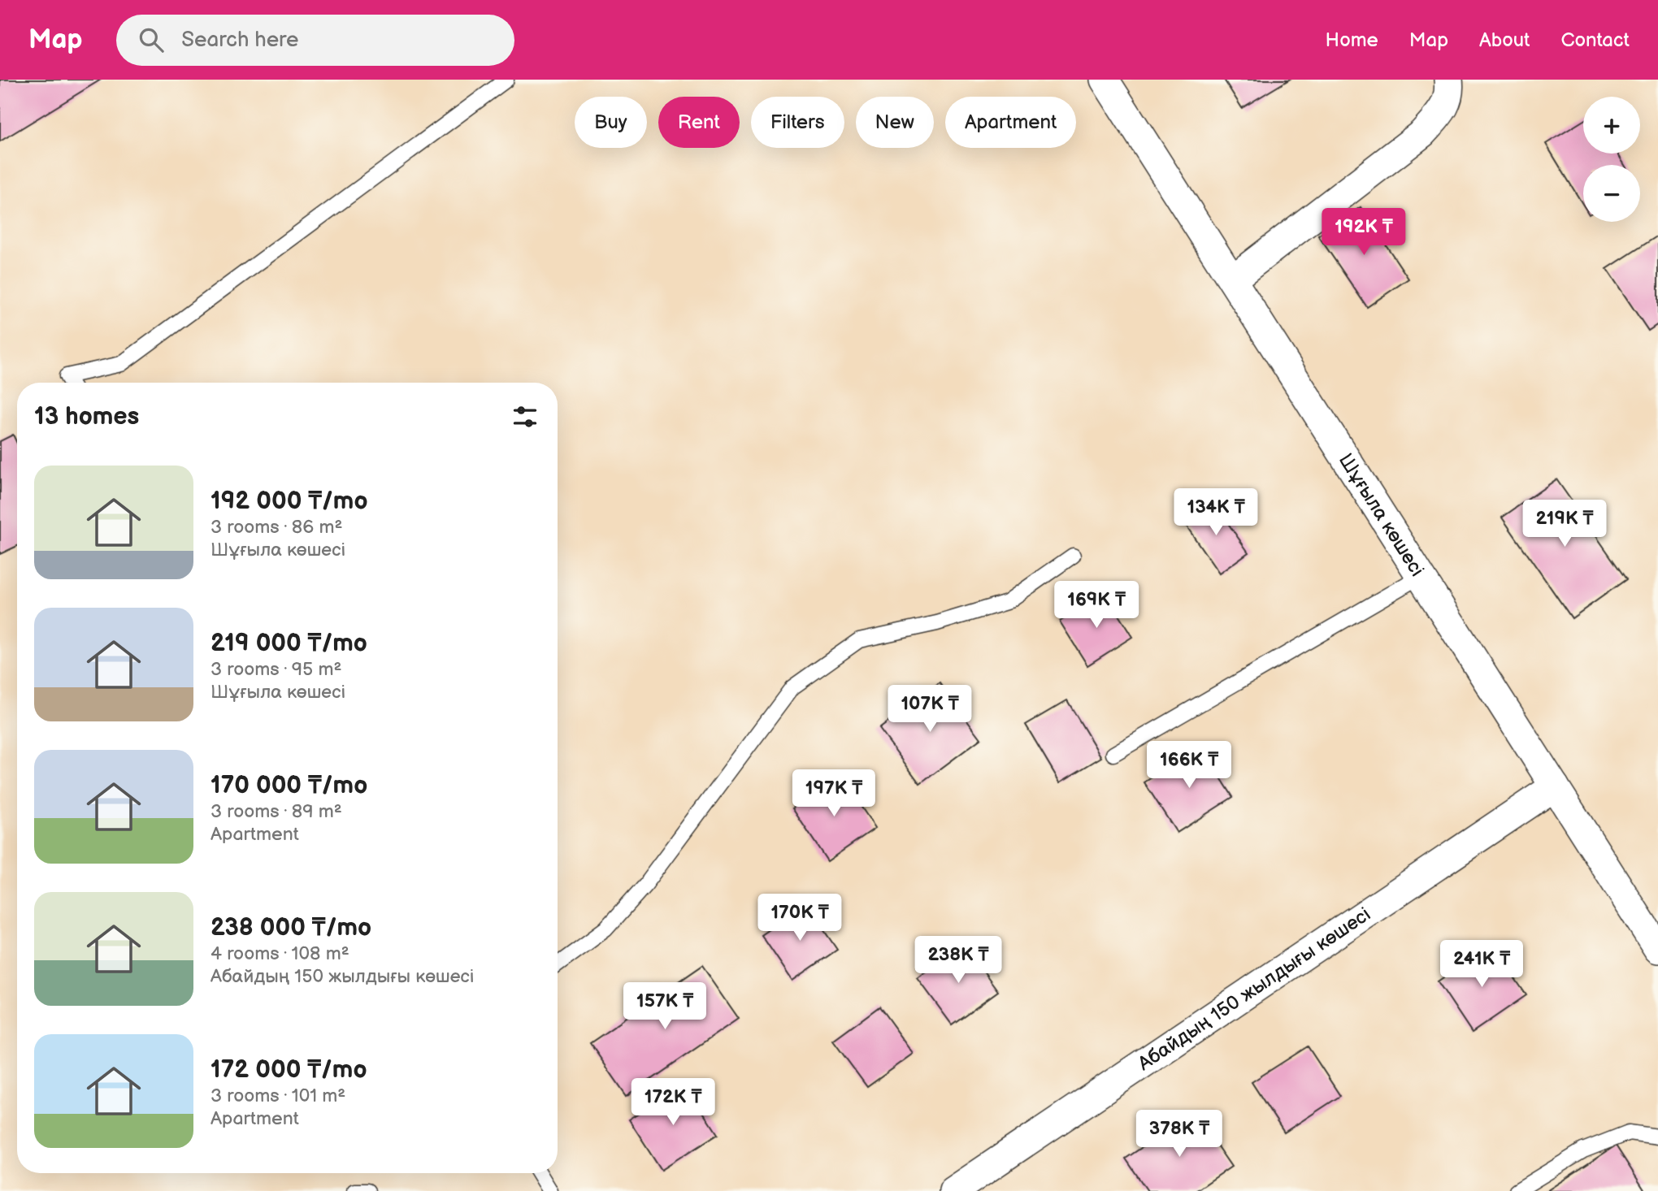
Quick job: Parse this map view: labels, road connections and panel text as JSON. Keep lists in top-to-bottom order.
{
  "streets": {
    "street": ["Шұғыла көшесі", "Абайдың 150 жылдығы көшесі"]
  },
  "crossings": [
    ["Шұғыла көшесі", "Абайдың 150 жылдығы көшесі"]
  ],
  "page": {
    "header": "Map",
    "search": "Search here",
    "nav": [
      "Home",
      "Map",
      "About",
      "Contact"
    ],
    "map_buttons": ["+", "−"],
    "chip": [
      "Buy",
      "Rent",
      "Filters",
      "New",
      "Apartment"
    ],
    "price": [
      "192K ₸",
      "134K ₸",
      "219K ₸",
      "169K ₸",
      "107K ₸",
      "166K ₸",
      "197K ₸",
      "170K ₸",
      "238K ₸",
      "241K ₸",
      "157K ₸",
      "172K ₸",
      "378K ₸"
    ],
    "heading": "13 homes",
    "list": [
      {
        "name": "192 000 ₸/mo",
        "note": "3 rooms · 86 m² · Шұғыла көшесі"
      },
      {
        "name": "219 000 ₸/mo",
        "note": "3 rooms · 95 m² · Шұғыла көшесі"
      },
      {
        "name": "170 000 ₸/mo",
        "note": "3 rooms · 89 m² · Apartment"
      },
      {
        "name": "238 000 ₸/mo",
        "note": "4 rooms · 108 m² · Абайдың 150 жылдығы көшесі"
      },
      {
        "name": "172 000 ₸/mo",
        "note": "3 rooms · 101 m² · Apartment"
      }
    ]
  }
}
